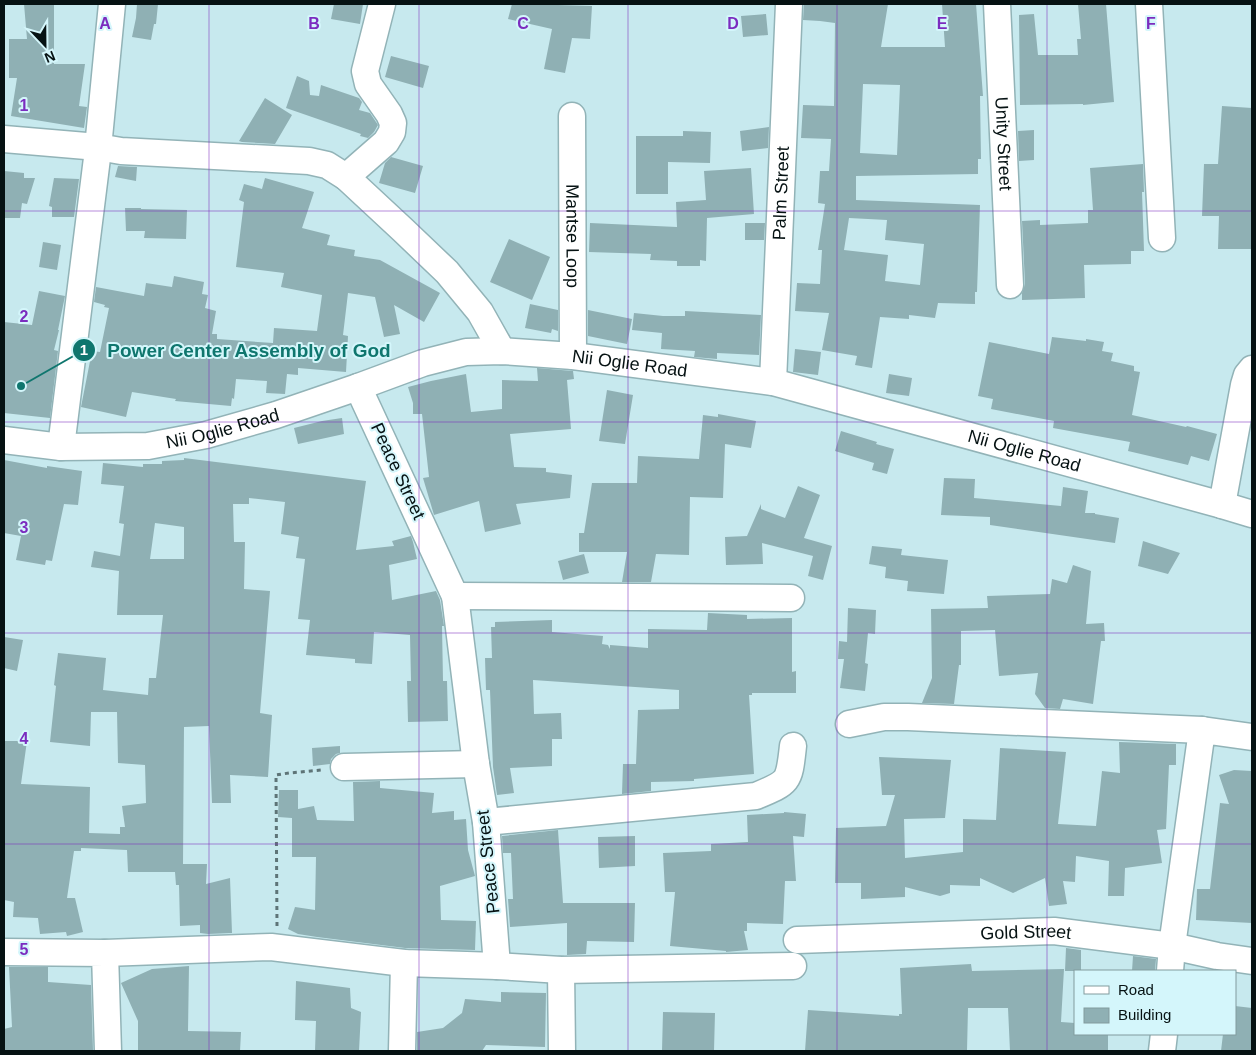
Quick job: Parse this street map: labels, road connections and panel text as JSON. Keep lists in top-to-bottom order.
{
  "streets": {
    "street": [
      "Unity Street",
      "Palm Street",
      "Mantse Loop",
      "Nii Oglie Road",
      "Peace Street",
      "Gold Street"
    ]
  },
  "crossings": [
    ["Palm Street", "Nii Oglie Road"],
    ["Mantse Loop", "Nii Oglie Road"],
    ["Nii Oglie Road", "Peace Street"]
  ],
  "places": ["Power Center Assembly of God"],
  "legend": ["Road", "Building"],
  "north": "bottom",
  "grid": {
    "columns": [
      "A",
      "B",
      "C",
      "D",
      "E",
      "F"
    ],
    "rows": [
      "1",
      "2",
      "3",
      "4",
      "5"
    ]
  }
}
